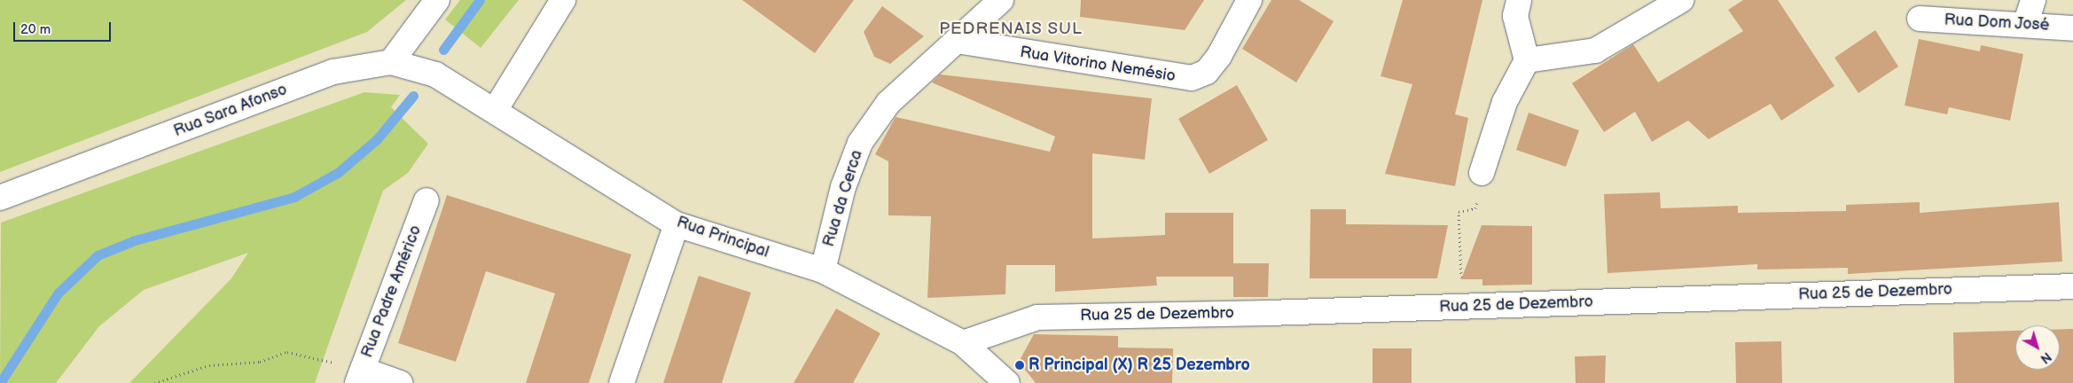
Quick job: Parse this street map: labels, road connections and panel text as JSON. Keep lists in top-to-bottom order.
{
  "streets": {
    "street": [
      "Rua Dom José",
      "Rua Vitorino Nemésio",
      "Rua Sara Afonso",
      "Rua da Cerca",
      "Rua Principal",
      "Rua Padre Américo",
      "Rua 25 de Dezembro"
    ]
  },
  "crossings": [
    ["Rua Vitorino Nemésio", "Rua da Cerca"],
    ["Rua Sara Afonso", "Rua Principal"],
    ["Rua da Cerca", "Rua Principal"],
    ["Rua Principal", "Rua 25 de Dezembro"]
  ],
  "districts": ["PEDRENAIS SUL"],
  "places": ["R Principal (X) R 25 Dezembro"],
  "scale_bar": "20 m",
  "north": "bottom right"
}
